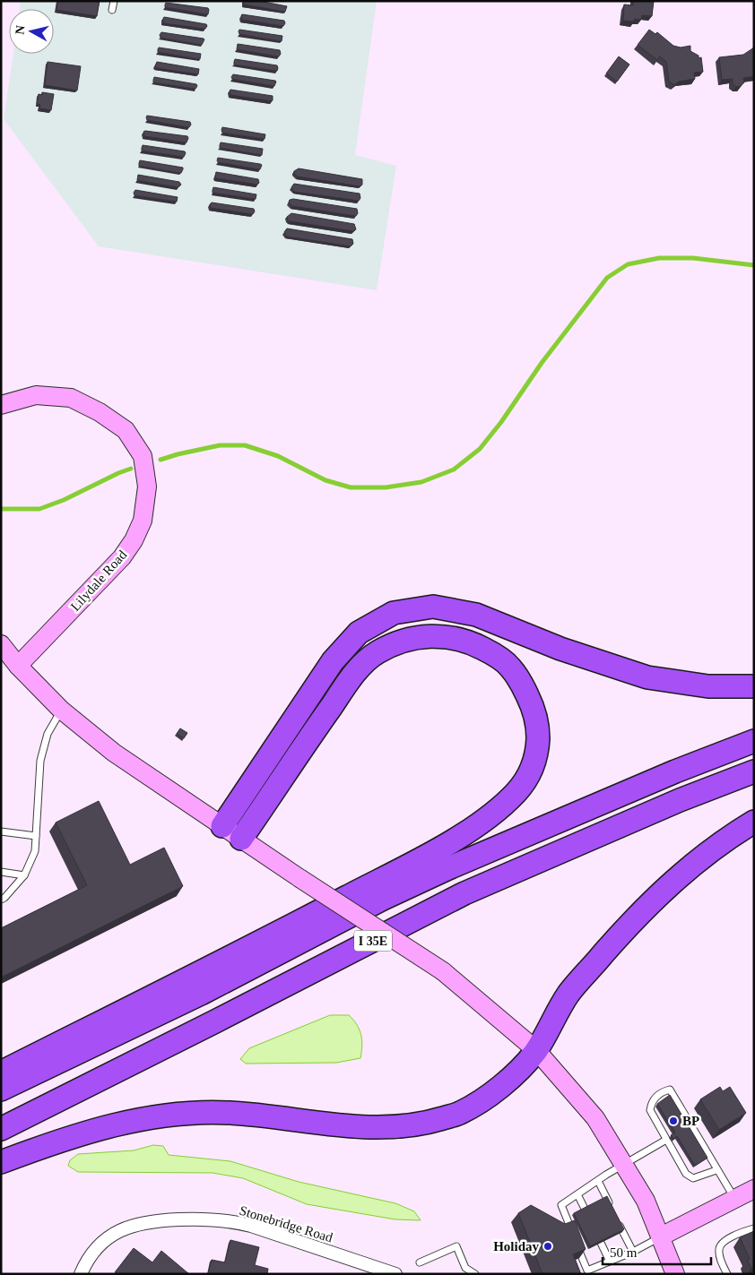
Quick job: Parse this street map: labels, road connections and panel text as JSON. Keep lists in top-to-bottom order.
{
  "streets": {
    "highway": ["I 35E"],
    "street": ["Lilydale Road", "Stonebridge Road"]
  },
  "places": ["BP", "Holiday"],
  "scale_bar": "50 m",
  "north": "left"
}
